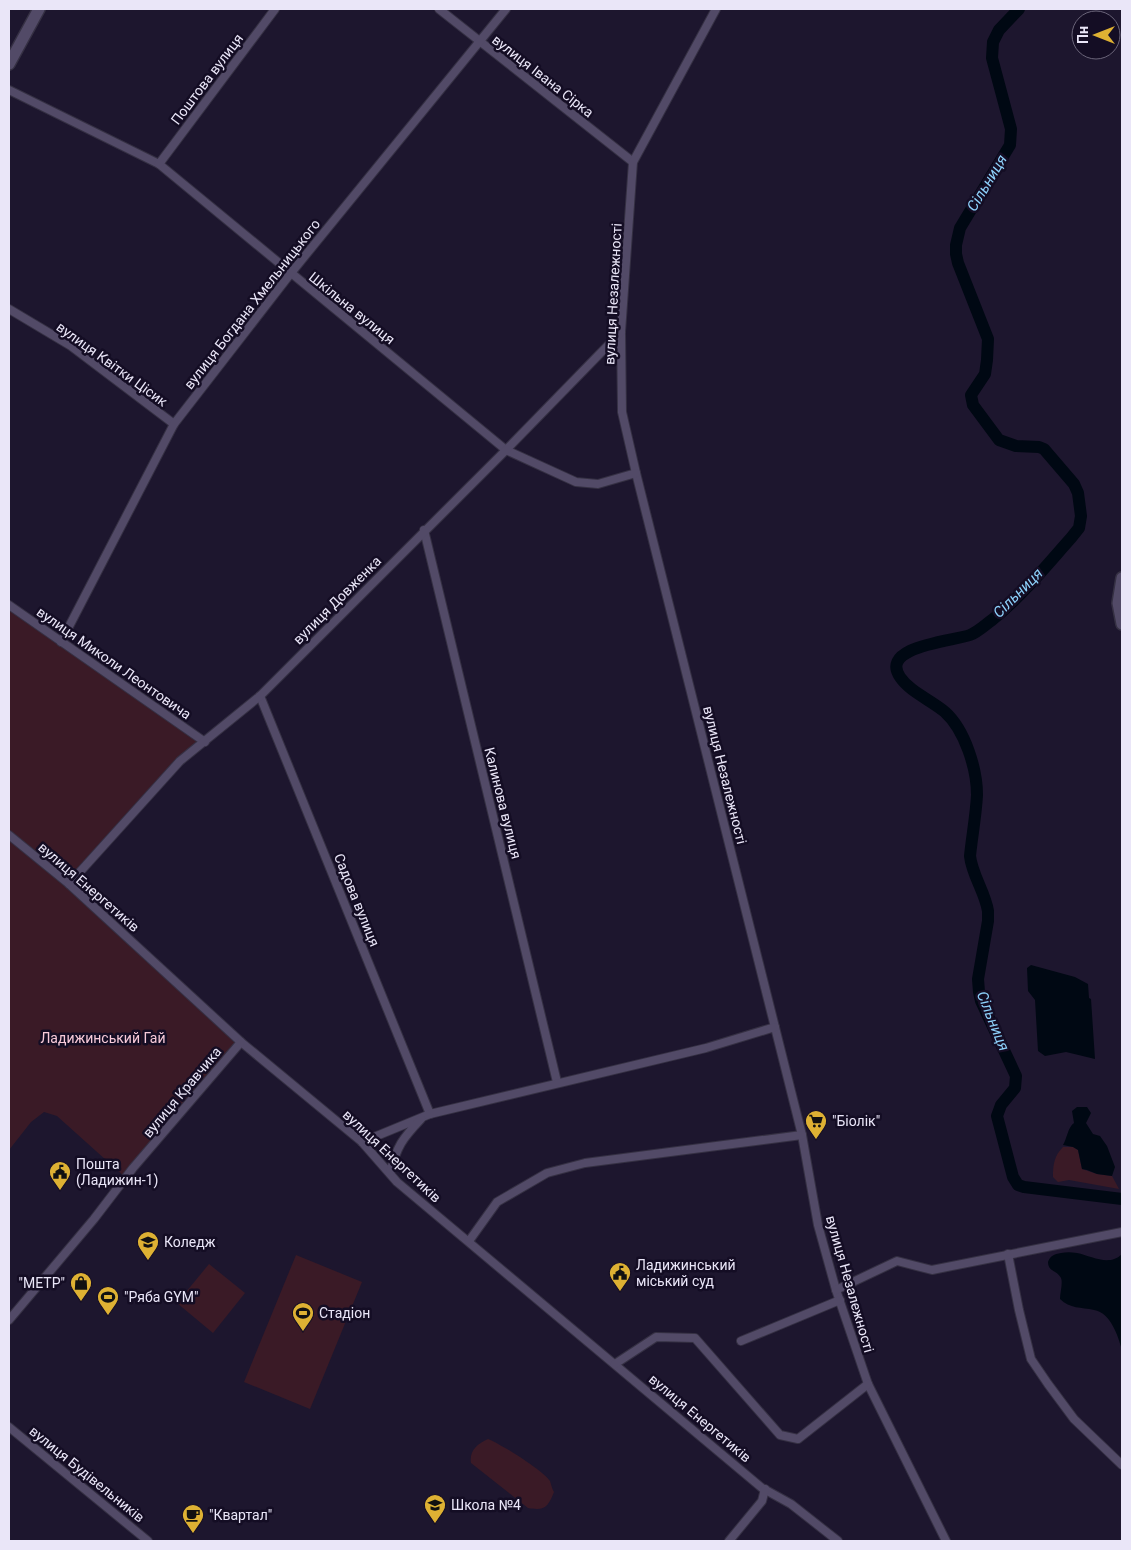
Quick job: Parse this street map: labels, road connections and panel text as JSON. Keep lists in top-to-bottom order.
{
  "streets": {
    "street": [
      "вулиця Івана Сірка",
      "Поштова вулиця",
      "вулиця Незалежності",
      "вулиця Богдана Хмельницького",
      "Шкільна вулиця",
      "вулиця Квітки Цісик",
      "вулиця Довженка",
      "вулиця Миколи Леонтовича",
      "Калинова вулиця",
      "вулиця Енергетиків",
      "Садова вулиця",
      "вулиця Кравчика",
      "вулиця Будівельників"
    ]
  },
  "crossings": [
    ["вулиця Івана Сірка", "вулиця Незалежності"],
    ["вулиця Івана Сірка", "вулиця Богдана Хмельницького"],
    ["Поштова вулиця", "Шкільна вулиця"],
    ["вулиця Незалежності", "Шкільна вулиця"],
    ["вулиця Незалежності", "вулиця Довженка"],
    ["вулиця Богдана Хмельницького", "Шкільна вулиця"],
    ["вулиця Богдана Хмельницького", "вулиця Квітки Цісик"],
    ["вулиця Богдана Хмельницького", "вулиця Миколи Леонтовича"],
    ["Шкільна вулиця", "вулиця Довженка"],
    ["вулиця Довженка", "вулиця Миколи Леонтовича"],
    ["вулиця Довженка", "Калинова вулиця"],
    ["вулиця Довженка", "вулиця Енергетиків"],
    ["вулиця Довженка", "Садова вулиця"],
    ["вулиця Енергетиків", "вулиця Кравчика"]
  ],
  "water": ["Сільниця"],
  "parks": ["Ладижинський Гай"],
  "places": {
    "supermarket": ["\"Біолік\""],
    "public building": ["Пошта (Ладижин-1)", "Ладижинський міський суд"],
    "school or university": ["Коледж", "Школа №4"],
    "shop": ["\"МЕТР\""],
    "sports": ["\"Ряба GYM\"", "Стадіон"],
    "cafe": ["\"Квартал\""]
  },
  "north": "left"
}
